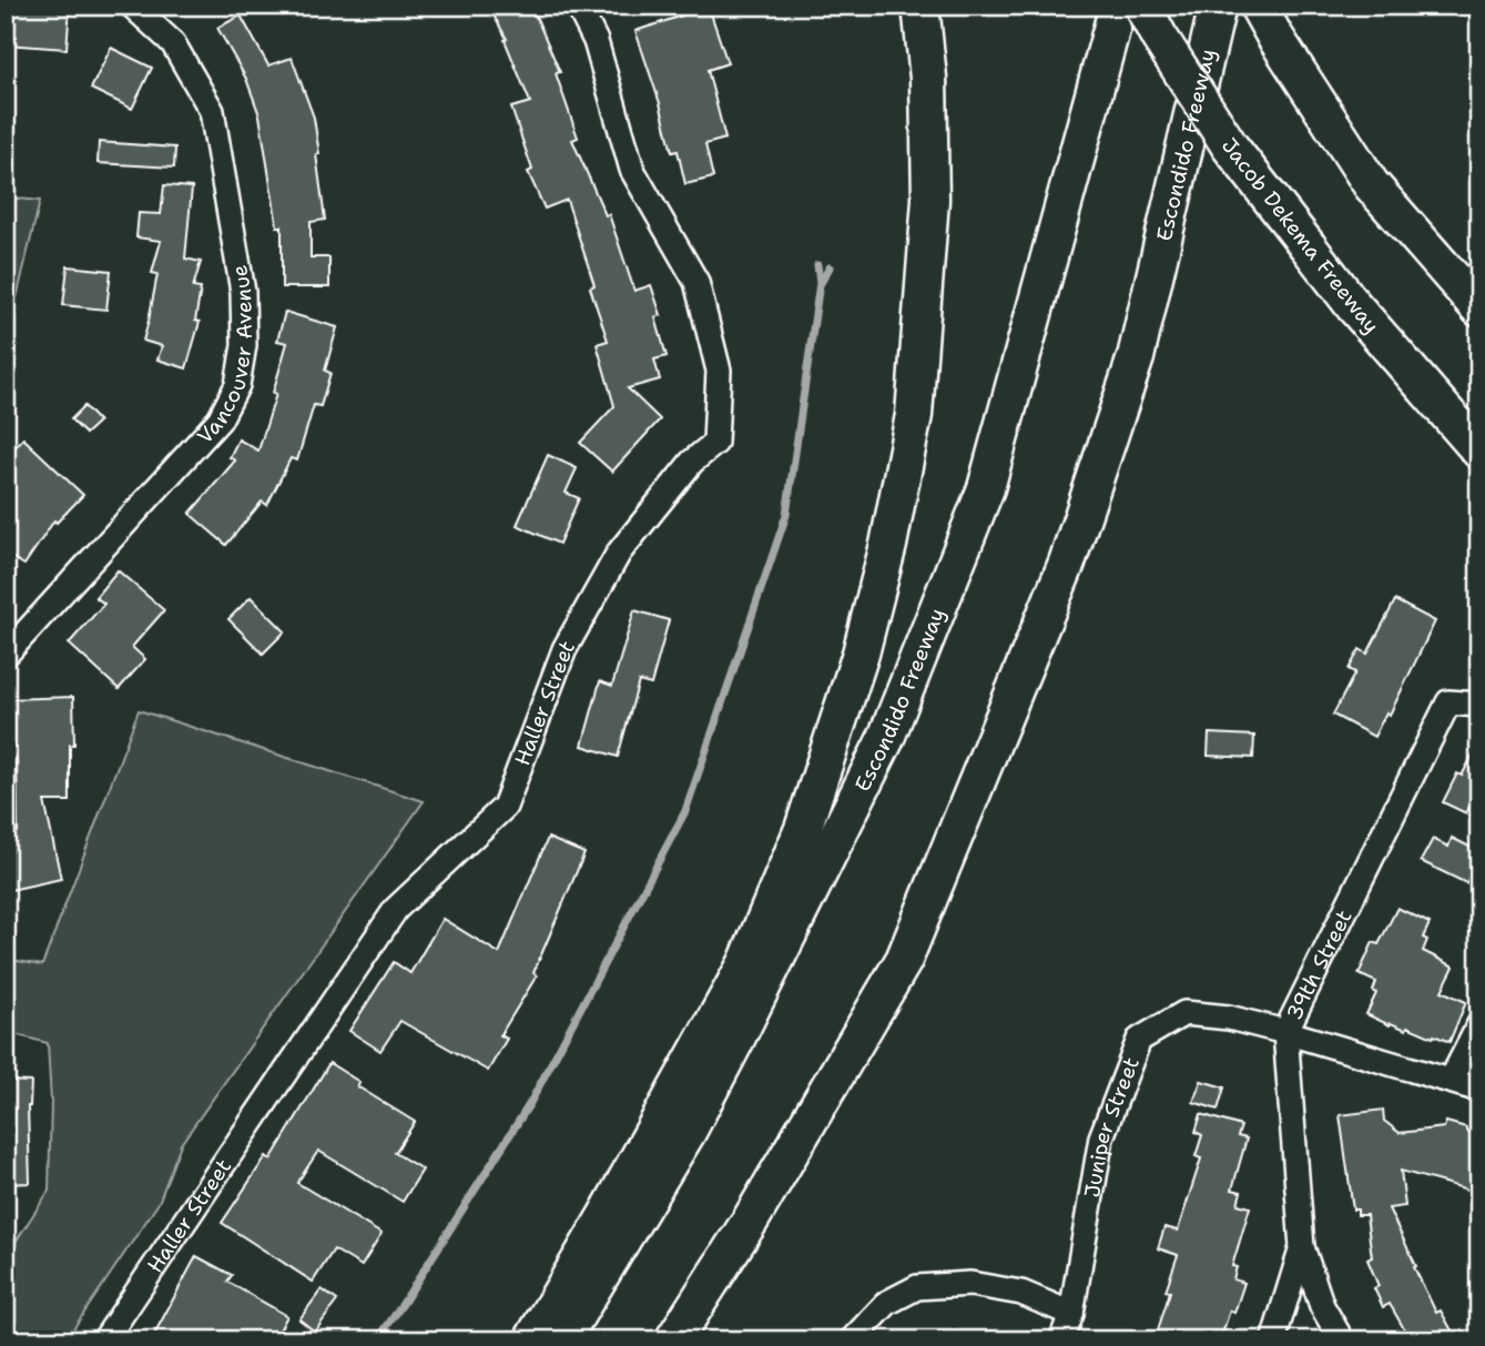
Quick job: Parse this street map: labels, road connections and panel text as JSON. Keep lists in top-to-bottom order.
{
  "streets": {
    "highway": ["Escondido Freeway", "Jacob Dekema Freeway"],
    "street": [
      "Vancouver Avenue",
      "Haller Street",
      "39th Street",
      "Juniper Street"
    ]
  },
  "crossings": [
    ["39th Street", "Juniper Street"]
  ]
}
